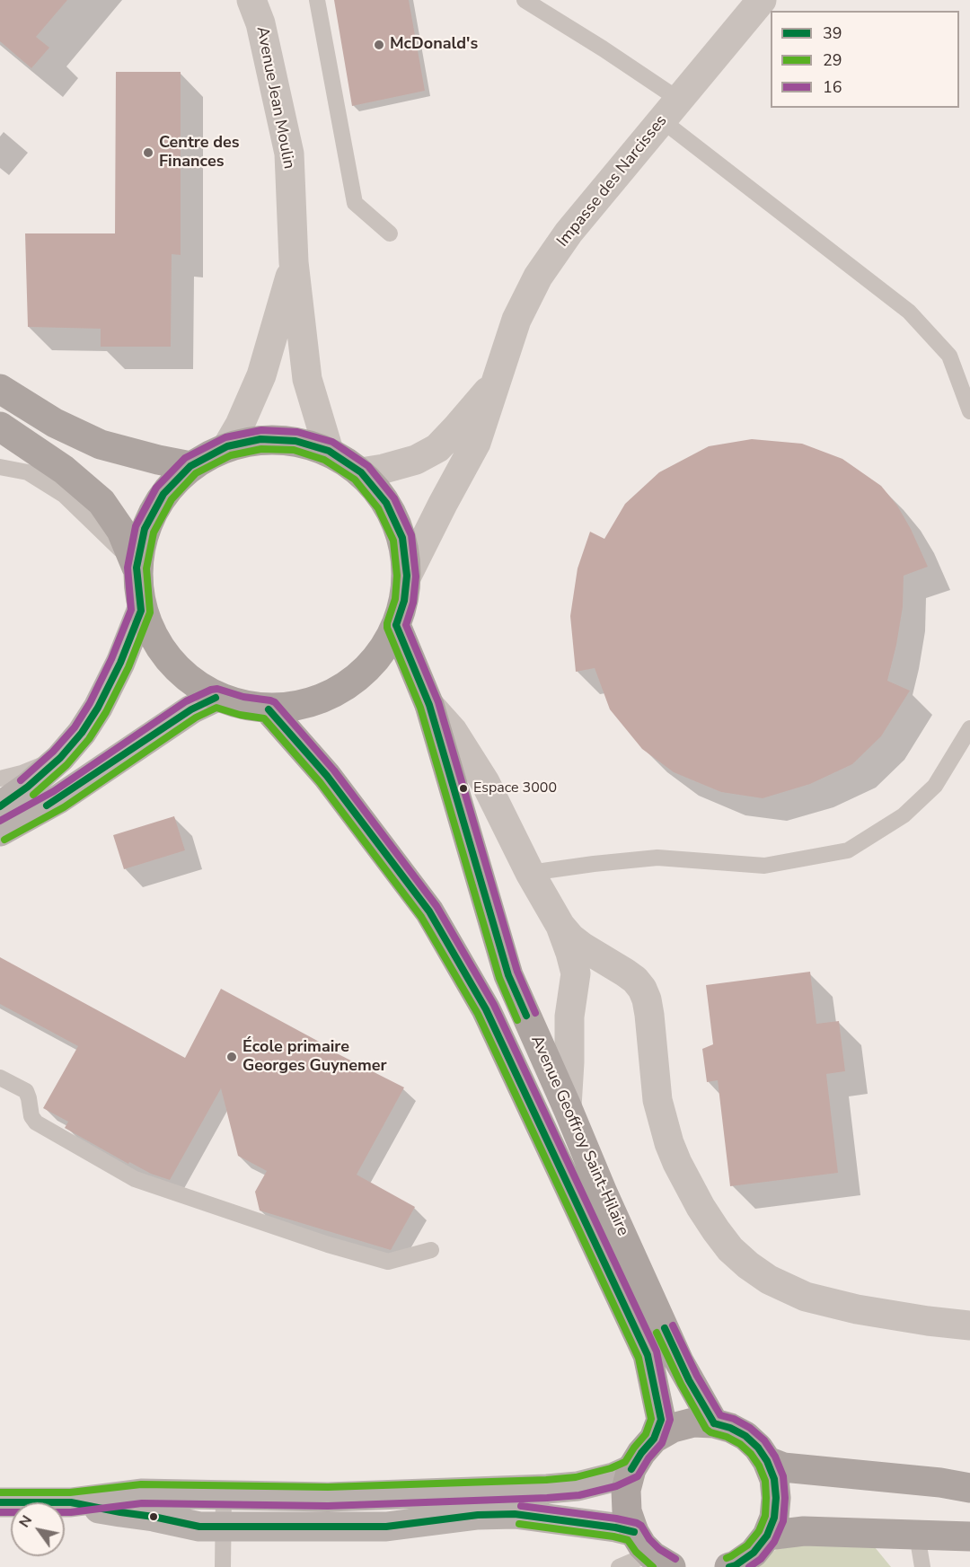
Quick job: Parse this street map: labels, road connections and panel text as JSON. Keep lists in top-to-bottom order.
{
  "streets": {
    "main road": ["Avenue Geoffroy Saint-Hilaire"],
    "street": ["Avenue Jean Moulin", "Impasse des Narcisses"]
  },
  "places": [
    "McDonald's",
    "Centre des Finances",
    "Espace 3000",
    "École primaire Georges Guynemer"
  ],
  "lines": ["transit line 16", "transit line 39", "transit line 29"],
  "legend": ["39", "29", "16"],
  "north": "top left"
}
